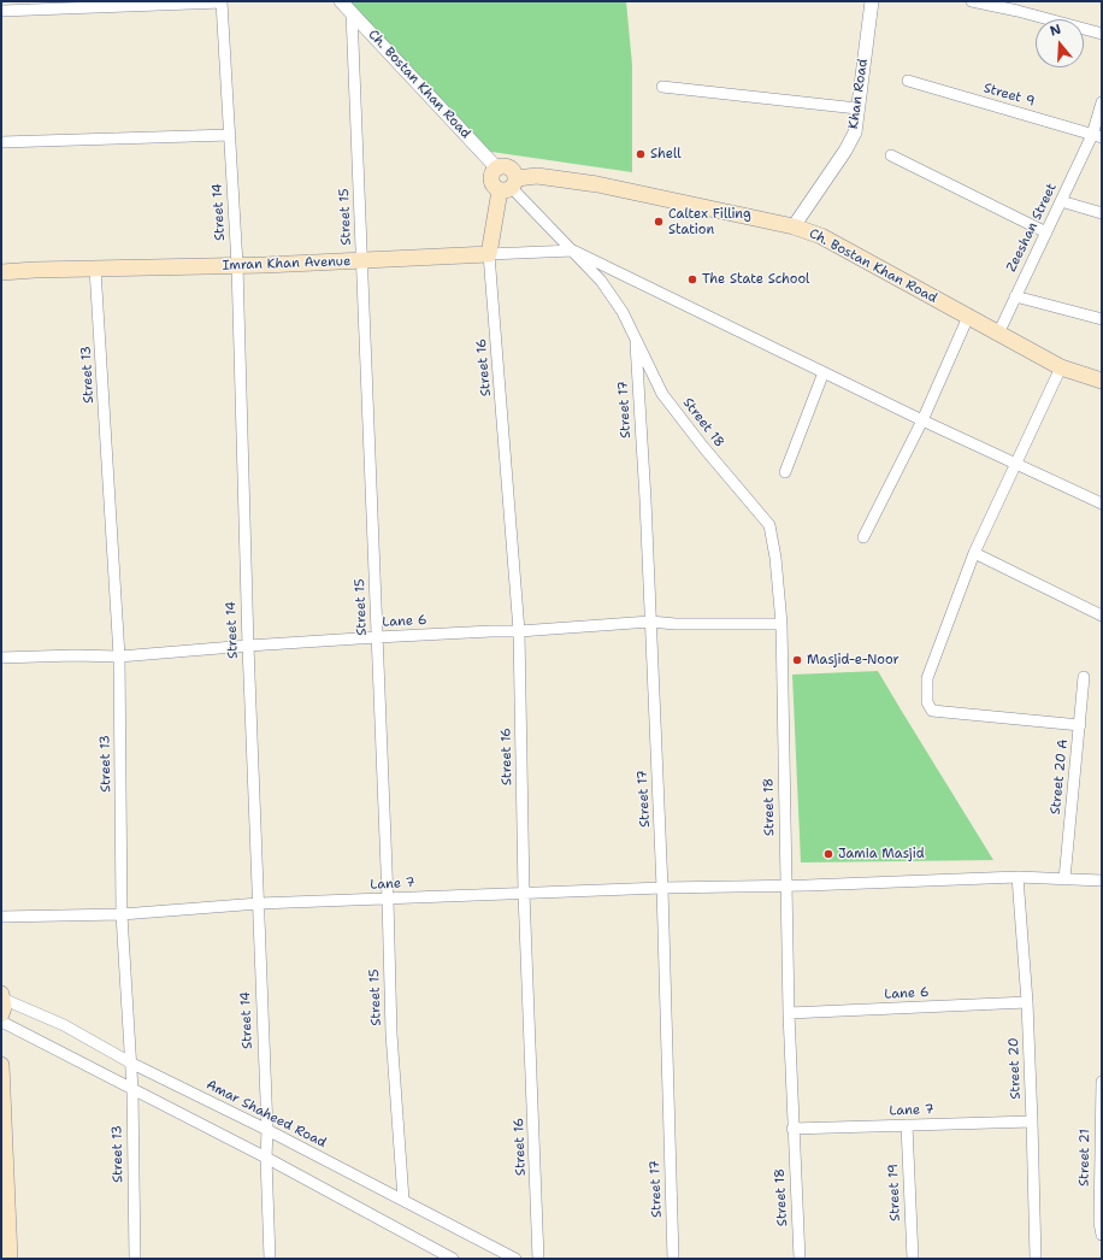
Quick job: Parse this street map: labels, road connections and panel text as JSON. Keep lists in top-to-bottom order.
{
  "streets": {
    "main road": ["Ch. Bostan Khan Road", "Imran Khan Avenue"],
    "street": [
      "Khan Road",
      "Street 9",
      "Street 14",
      "Street 15",
      "Zeeshan Street",
      "Street 16",
      "Street 13",
      "Street 17",
      "Street 18",
      "Lane 6",
      "Street 20 A",
      "Lane 7",
      "Street 20",
      "Amar Shaheed Road",
      "Street 21",
      "Street 19"
    ]
  },
  "crossings": [
    ["Ch. Bostan Khan Road", "Khan Road"],
    ["Ch. Bostan Khan Road", "Street 15"],
    ["Ch. Bostan Khan Road", "Zeeshan Street"],
    ["Ch. Bostan Khan Road", "Street 18"],
    ["Street 9", "Zeeshan Street"],
    ["Street 14", "Imran Khan Avenue"],
    ["Street 14", "Lane 6"],
    ["Street 14", "Lane 7"],
    ["Street 14", "Amar Shaheed Road"],
    ["Street 15", "Imran Khan Avenue"],
    ["Street 15", "Lane 6"],
    ["Street 15", "Lane 7"],
    ["Street 15", "Amar Shaheed Road"],
    ["Imran Khan Avenue", "Street 16"],
    ["Imran Khan Avenue", "Street 13"],
    ["Imran Khan Avenue", "Street 18"],
    ["Street 16", "Lane 6"],
    ["Street 16", "Lane 7"],
    ["Street 13", "Lane 6"],
    ["Street 13", "Lane 7"],
    ["Street 13", "Amar Shaheed Road"],
    ["Street 17", "Street 18"],
    ["Street 17", "Lane 6"],
    ["Street 17", "Lane 7"],
    ["Street 18", "Lane 6"],
    ["Street 18", "Lane 7"],
    ["Lane 6", "Street 20"],
    ["Street 20 A", "Lane 7"],
    ["Lane 7", "Street 20"],
    ["Lane 7", "Street 19"]
  ],
  "places": [
    "Shell",
    "Caltex Filling Station",
    "The State School",
    "Masjid-e-Noor",
    "Jamia Masjid"
  ],
  "north": "top"
}
